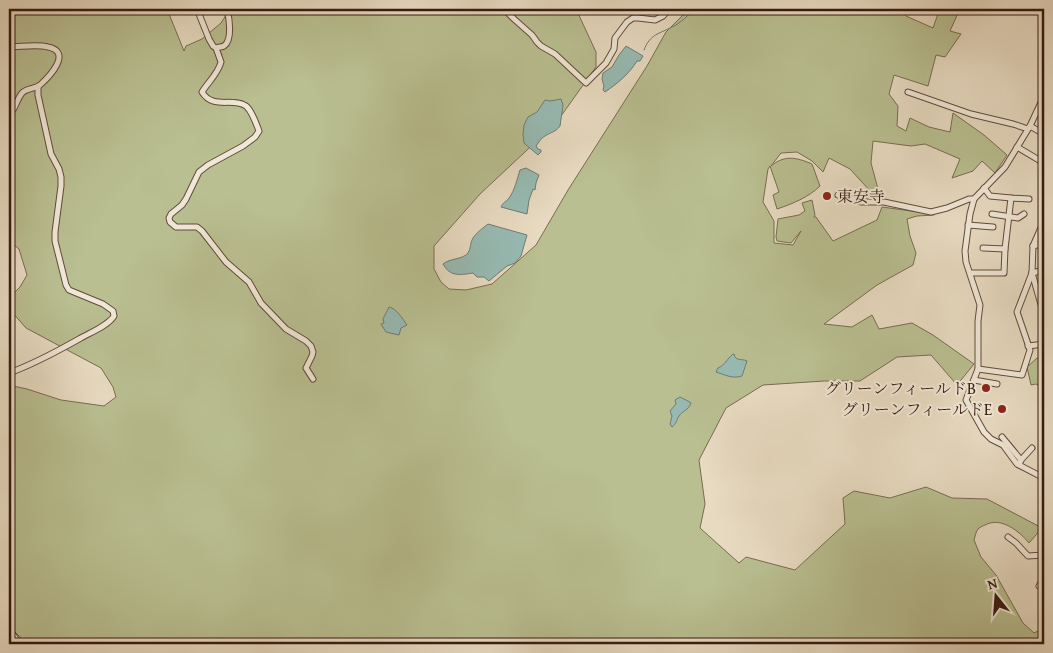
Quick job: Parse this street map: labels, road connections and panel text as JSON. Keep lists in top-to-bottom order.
{
  "places": ["東安寺", "グリーンフィールドB", "グリーンフィールドE"],
  "north": "top"
}
